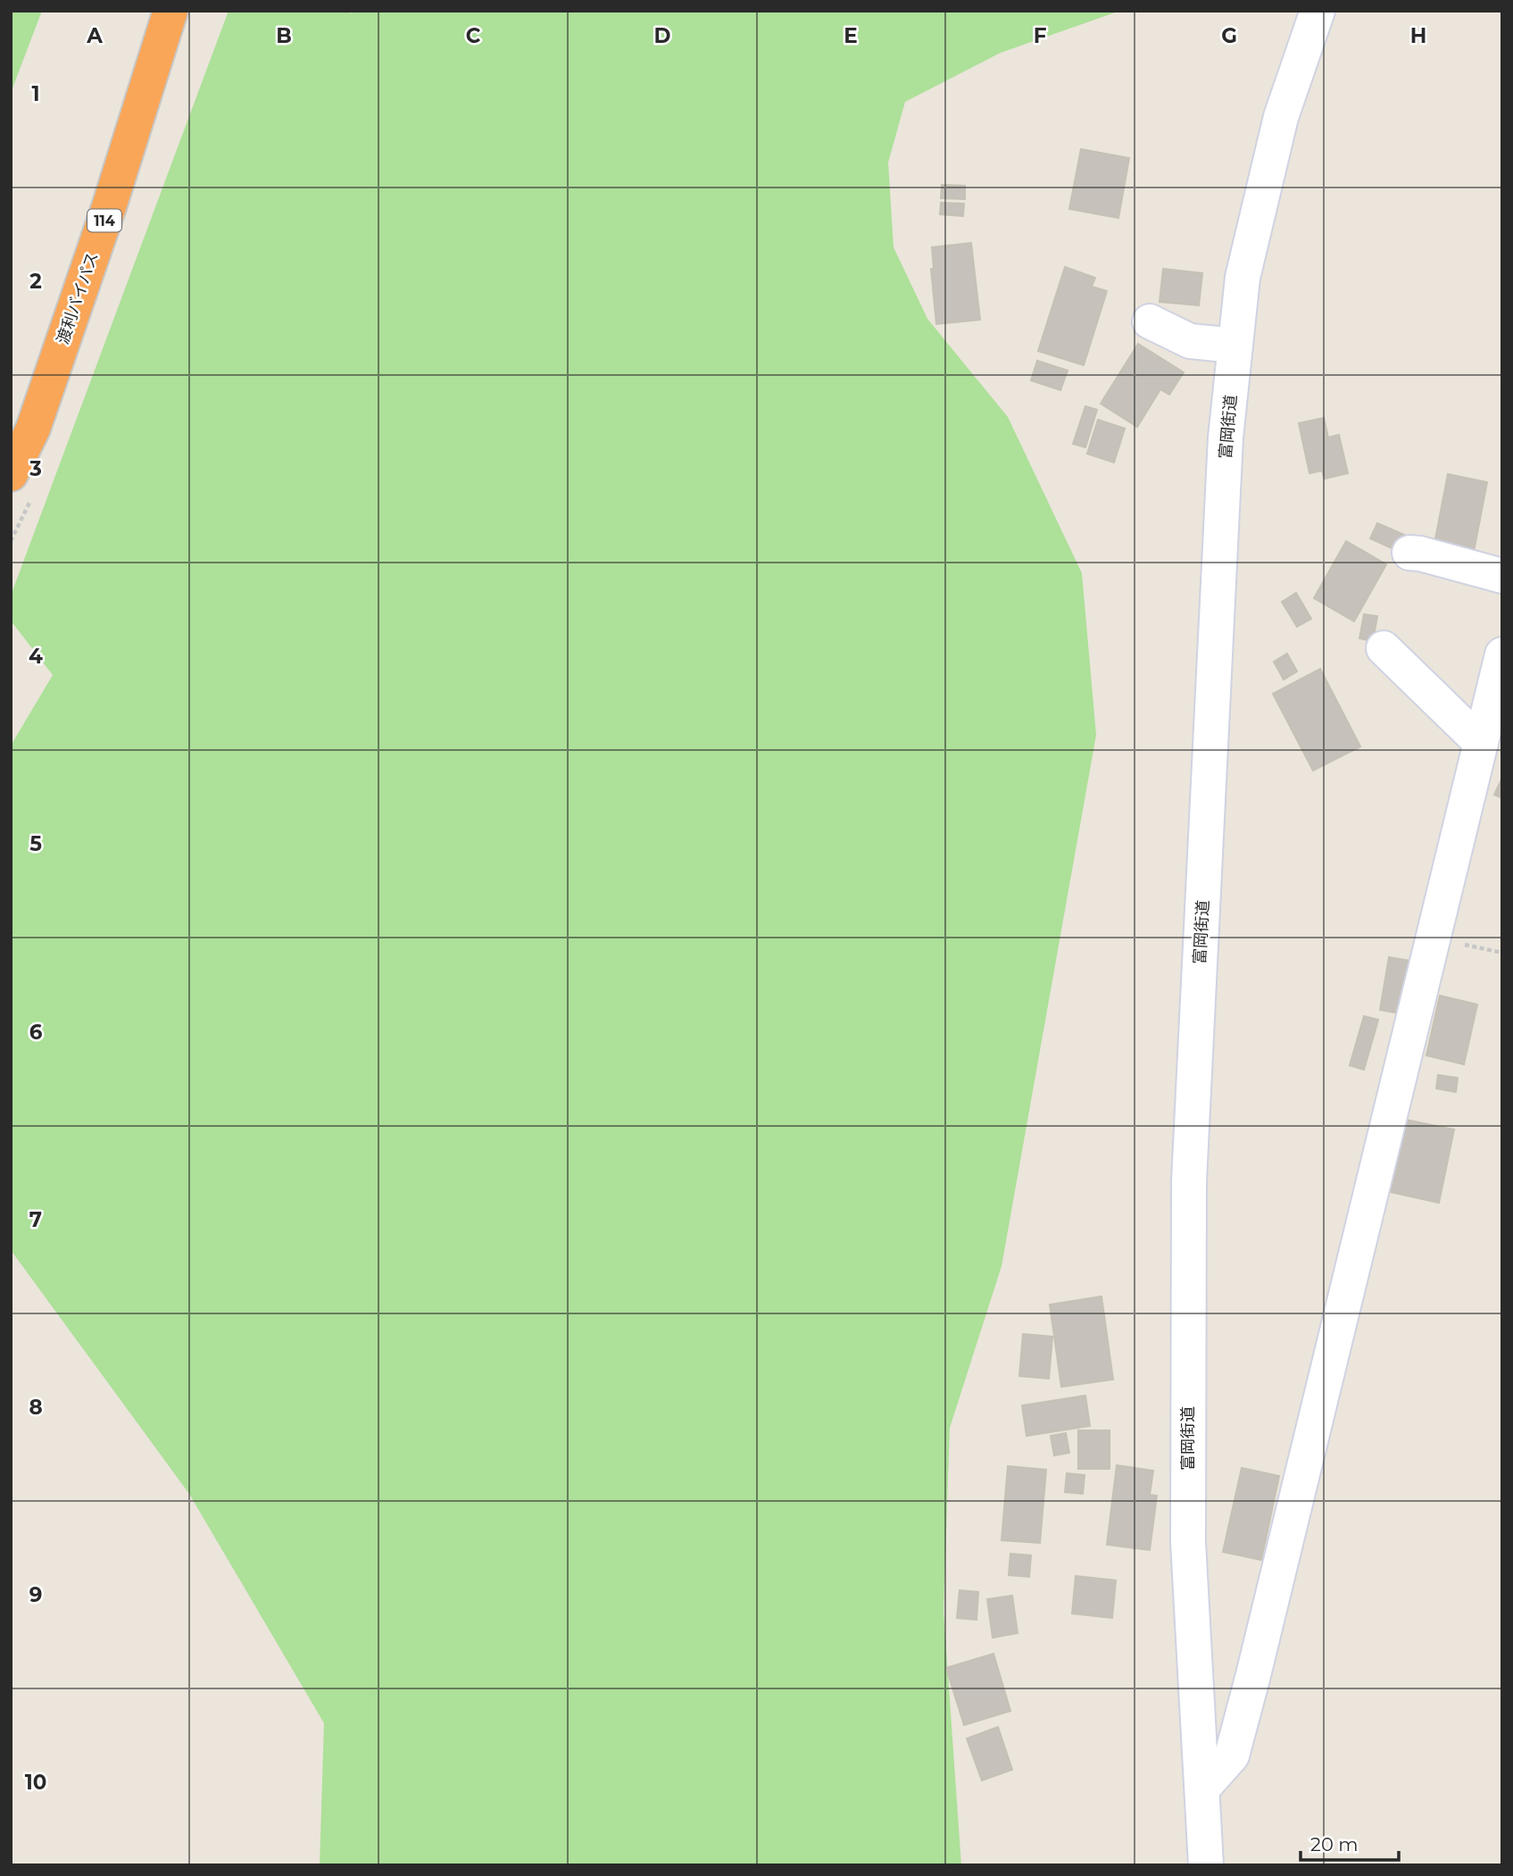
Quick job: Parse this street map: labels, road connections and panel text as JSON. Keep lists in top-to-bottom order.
{
  "streets": {
    "highway": ["114", "渡利バイパス"],
    "street": ["富岡街道"]
  },
  "scale_bar": "20 m",
  "grid": {
    "columns": [
      "A",
      "B",
      "C",
      "D",
      "E",
      "F",
      "G",
      "H"
    ],
    "rows": [
      "1",
      "2",
      "3",
      "4",
      "5",
      "6",
      "7",
      "8",
      "9",
      "10"
    ]
  }
}
